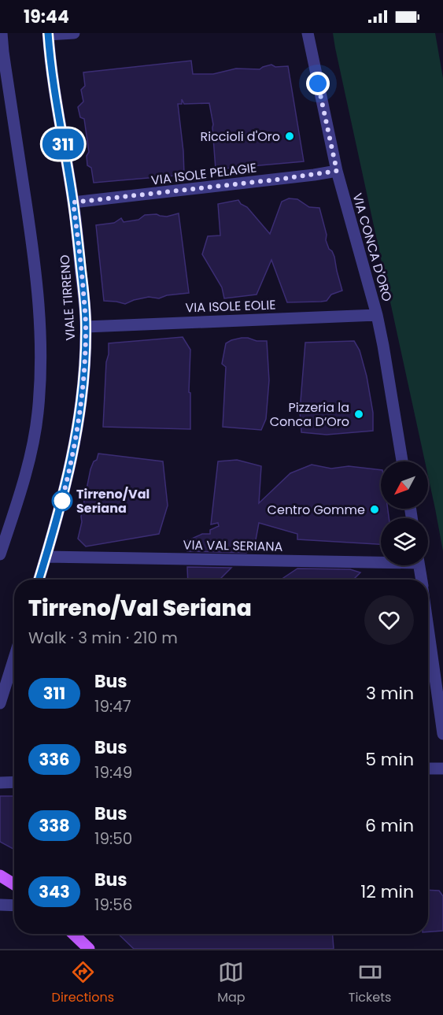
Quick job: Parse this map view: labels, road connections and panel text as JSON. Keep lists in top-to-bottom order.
{
  "streets": {
    "street": [
      "VIA ISOLE PELAGIE",
      "VIA CONCA D'ORO",
      "VIALE TIRRENO",
      "VIA ISOLE EOLIE",
      "VIA VAL SERIANA"
    ]
  },
  "crossings": [
    ["VIA ISOLE PELAGIE", "VIA CONCA D'ORO"],
    ["VIA ISOLE PELAGIE", "VIALE TIRRENO"],
    ["VIA CONCA D'ORO", "VIA ISOLE EOLIE"],
    ["VIALE TIRRENO", "VIA ISOLE EOLIE"],
    ["VIALE TIRRENO", "VIA VAL SERIANA"]
  ],
  "places": [
    "Riccioli d'Oro",
    "Pizzeria la Conca D‘Oro",
    "Tirreno/Val Seriana",
    "Centro Gomme"
  ],
  "lines": ["bus line 311"],
  "north": "bottom left",
  "page": {
    "status": "19:44",
    "on_map": "311",
    "heading": ["Tirreno/Val Seriana", "Walk · 3 min · 210 m"],
    "list": [
      {
        "mark": "311",
        "name": "Bus",
        "note": "19:47",
        "value": "3 min"
      },
      {
        "mark": "336",
        "name": "Bus",
        "note": "19:49",
        "value": "5 min"
      },
      {
        "mark": "338",
        "name": "Bus",
        "note": "19:50",
        "value": "6 min"
      },
      {
        "mark": "343",
        "name": "Bus",
        "note": "19:56",
        "value": "12 min"
      }
    ],
    "tabs": ["Directions", "Map", "Tickets"]
  }
}
